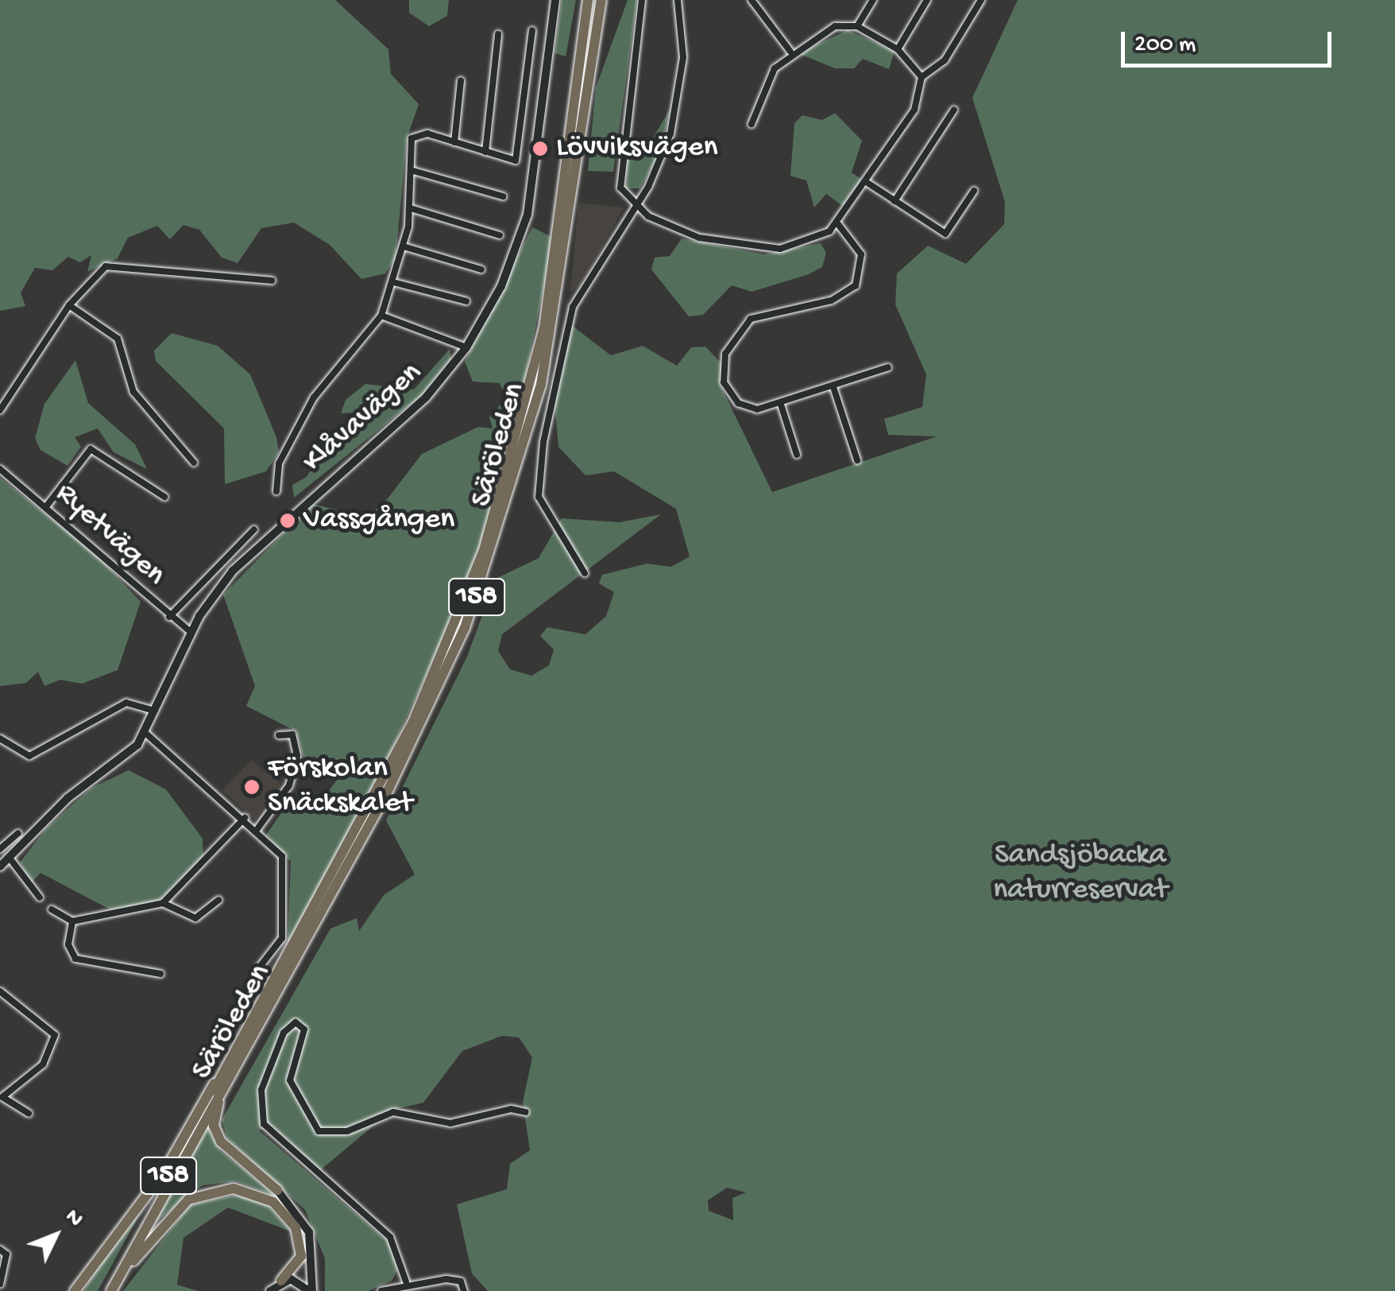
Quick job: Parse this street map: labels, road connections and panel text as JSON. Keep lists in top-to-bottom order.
{
  "streets": {
    "main road": ["Säröleden", "158"],
    "street": ["Klåvavägen", "Ryetvägen"]
  },
  "crossings": [
    ["Klåvavägen", "Ryetvägen"],
    ["Säröleden", "158"]
  ],
  "parks": ["Sandsjöbacka naturreservat"],
  "places": ["Lövviksvägen", "Vassgången", "Förskolan Snäckskalet"],
  "scale_bar": "200 m",
  "north": "top right"
}
